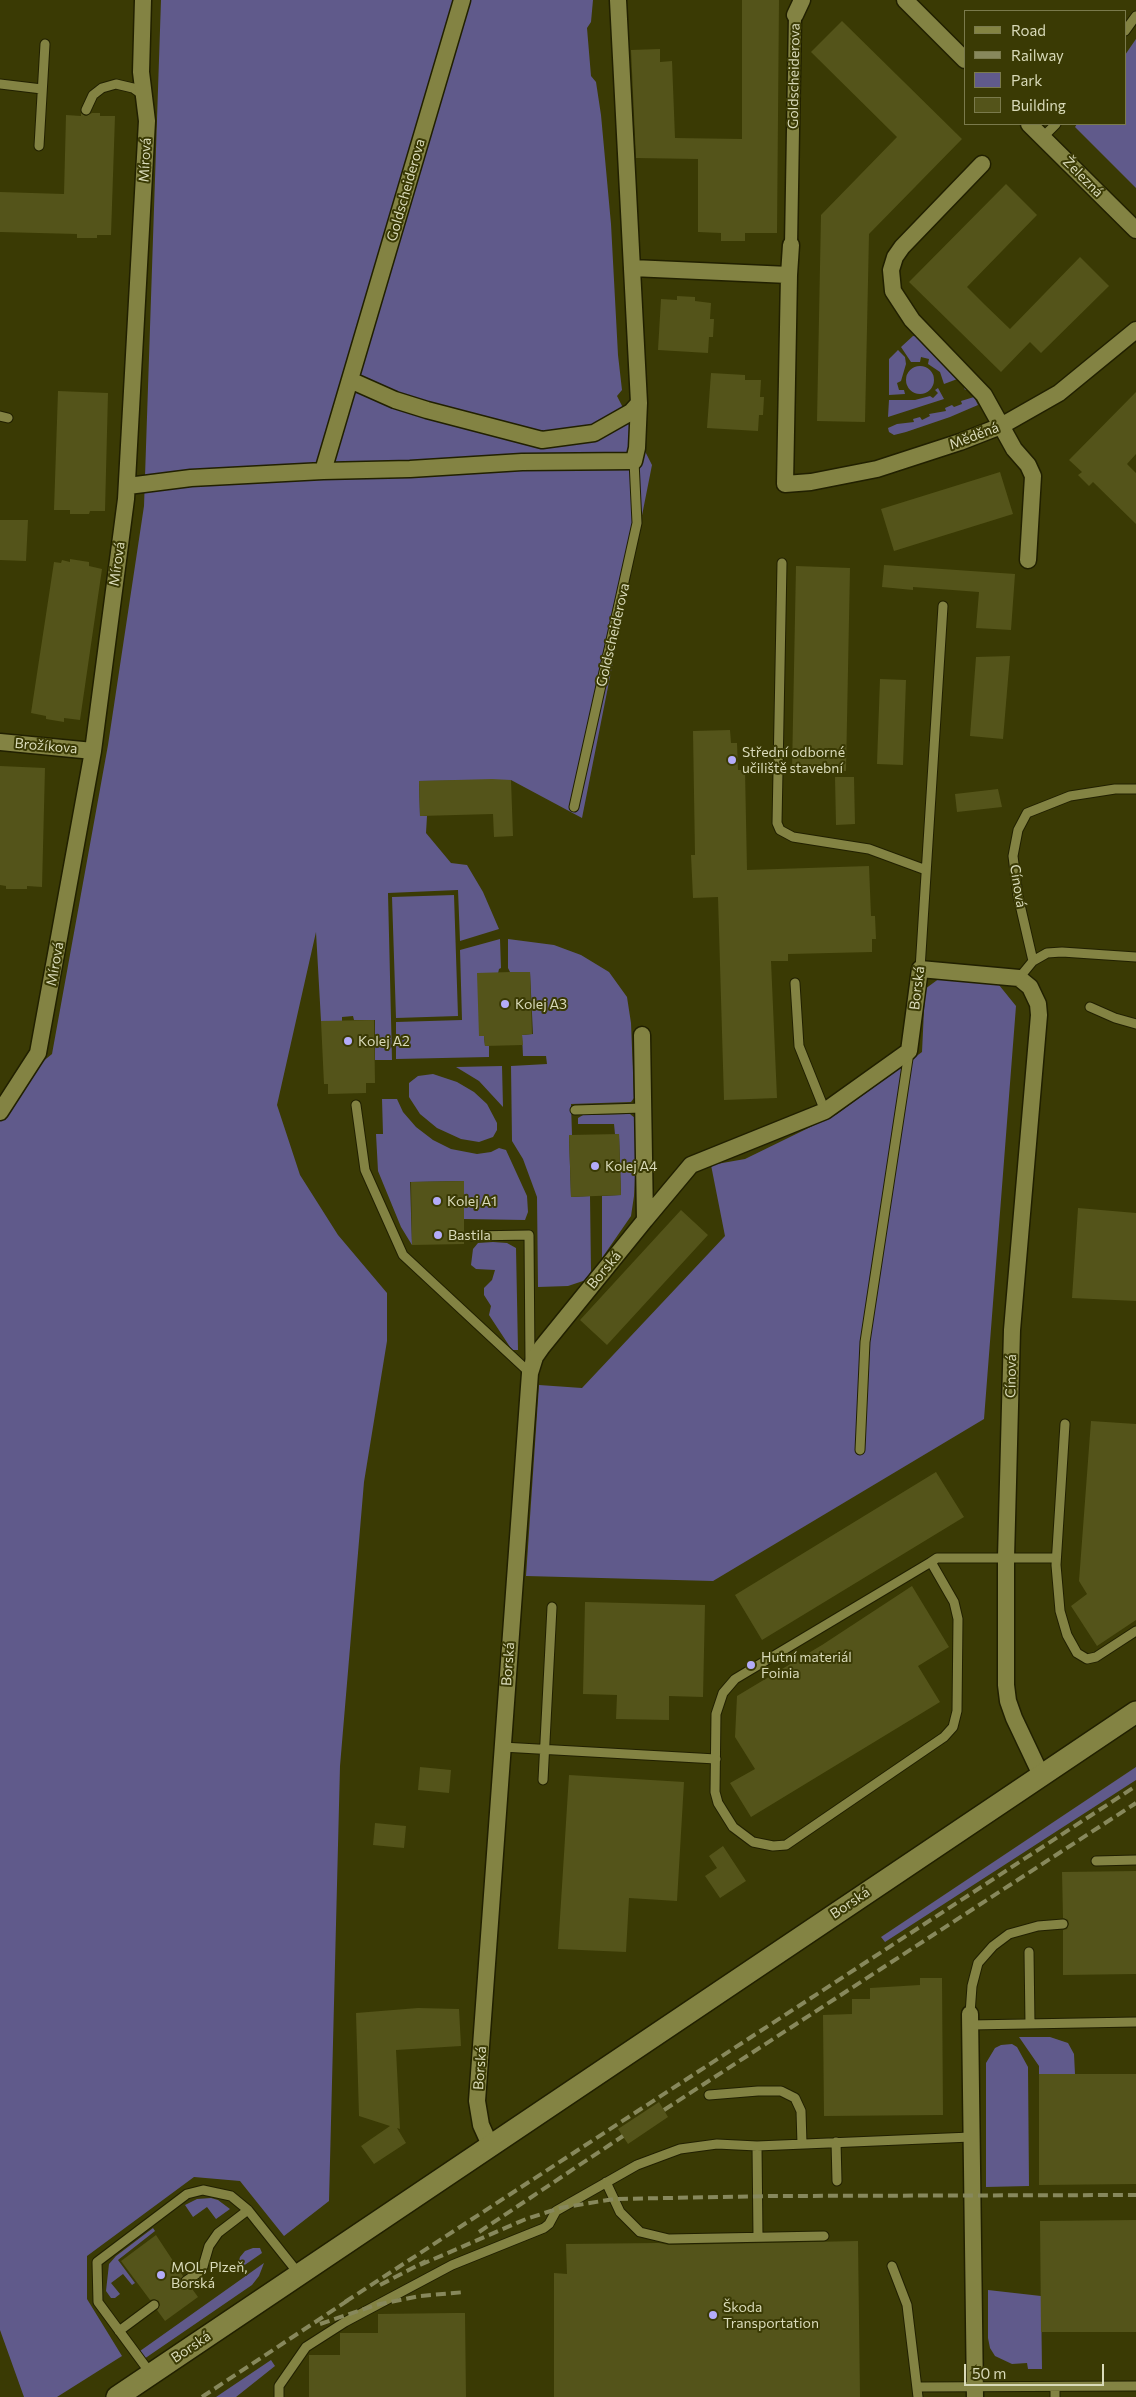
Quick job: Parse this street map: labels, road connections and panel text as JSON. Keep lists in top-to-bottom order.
{
  "streets": {
    "street": [
      "Goldscheiderova",
      "Mírová",
      "Železná",
      "Měděná",
      "Brožíkova",
      "Cínová",
      "Borská"
    ]
  },
  "crossings": [
    ["Goldscheiderova", "Měděná"],
    ["Mírová", "Brožíkova"],
    ["Cínová", "Borská"]
  ],
  "places": [
    "Střední odborné učiliště stavební",
    "Kolej A3",
    "Kolej A2",
    "Kolej A4",
    "Kolej A1",
    "Bastila",
    "Hutní materiál Foinia",
    "MOL, Plzeň, Borská",
    "Škoda Transportation"
  ],
  "legend": [
    "Road",
    "Railway",
    "Park",
    "Building"
  ],
  "scale_bar": "50 m"
}
